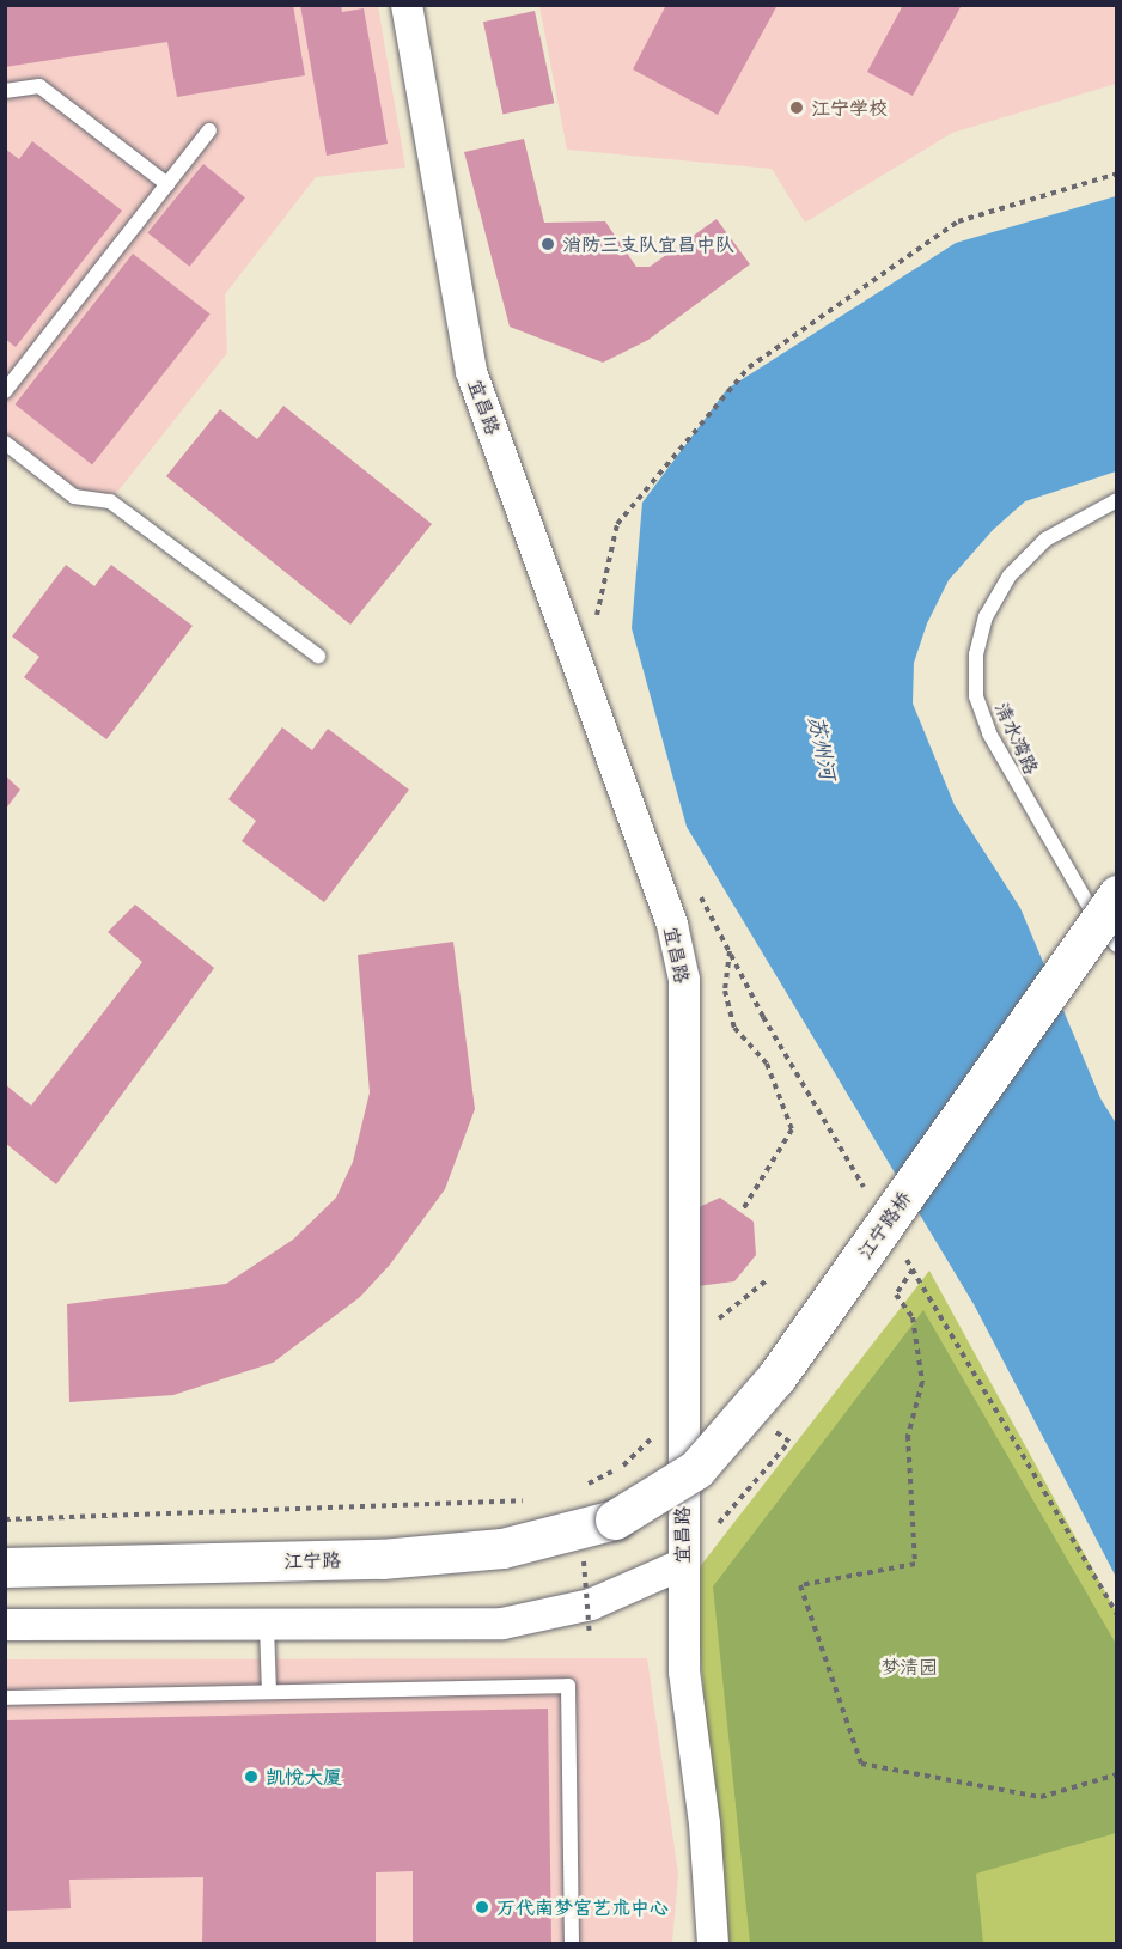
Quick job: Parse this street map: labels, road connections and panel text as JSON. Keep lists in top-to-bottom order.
{
  "streets": {
    "main road": ["江宁路桥", "江宁路"],
    "street": ["宜昌路"],
    "lane": ["清水湾路"]
  },
  "crossings": [
    ["江宁路桥", "江宁路"]
  ],
  "water": ["苏州河"],
  "parks": ["梦清园"],
  "places": [
    "江宁学校",
    "消防三支队宜昌中队",
    "凯悦大厦",
    "万代南梦宫艺术中心"
  ]
}
